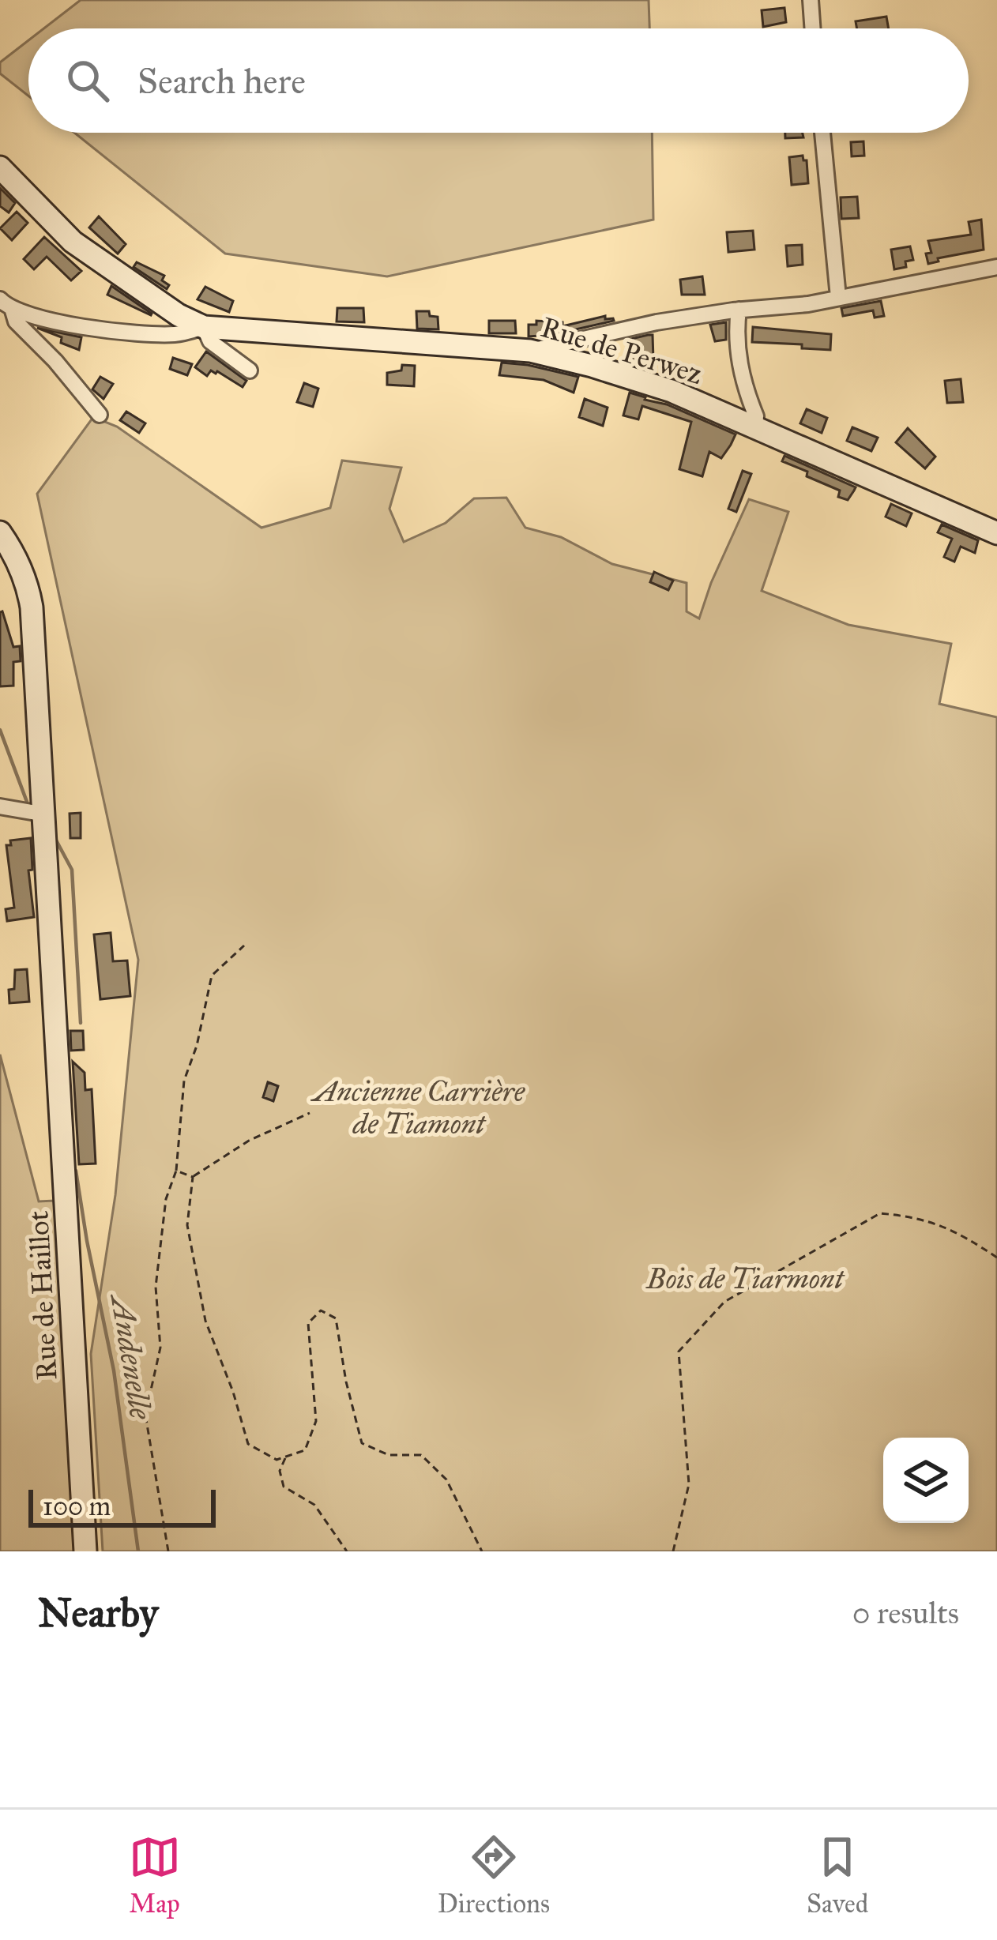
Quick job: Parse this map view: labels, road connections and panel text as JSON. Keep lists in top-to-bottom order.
{
  "streets": {
    "street": ["Rue de Perwez", "Rue de Haillot"]
  },
  "water": ["Andenelle"],
  "parks": ["Ancienne Carrière de Tiamont", "Bois de Tiarmont"],
  "scale_bar": "100 m",
  "page": {
    "search": "Search here",
    "scale": "100 m",
    "heading": ["Nearby", "0 results"],
    "nav": ["Map", "Directions", "Saved"]
  }
}
